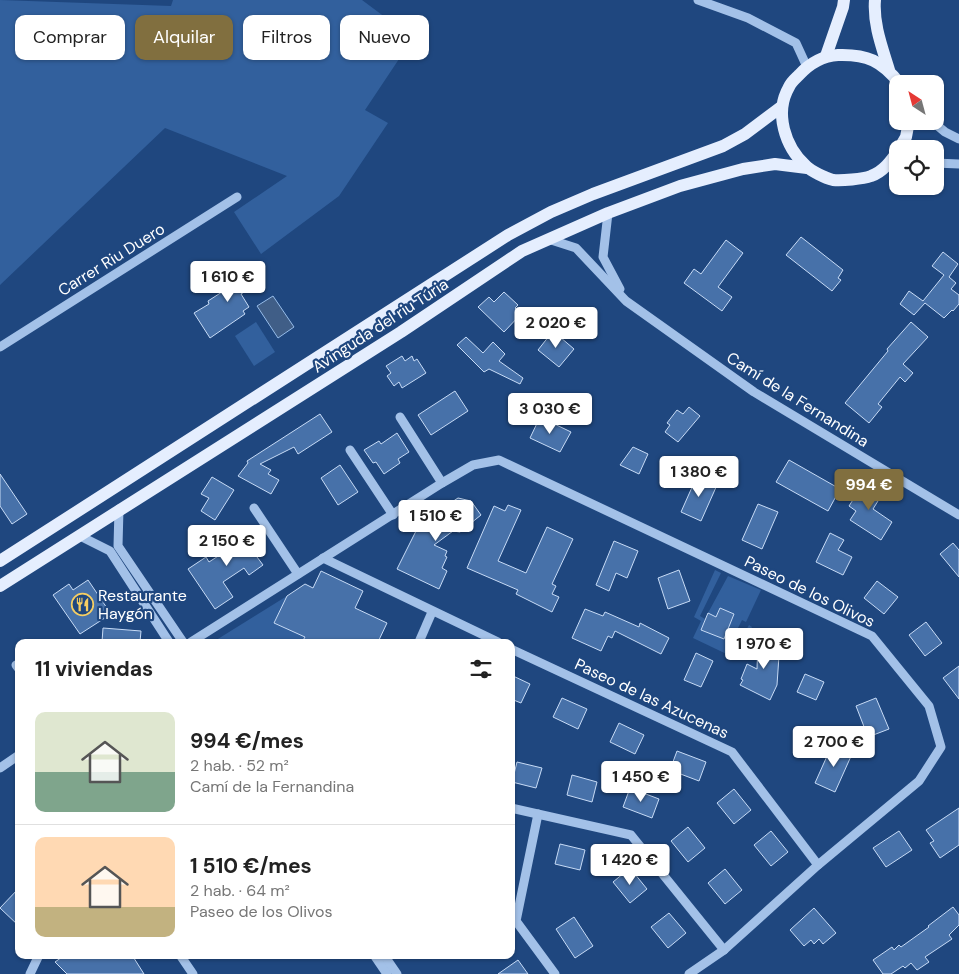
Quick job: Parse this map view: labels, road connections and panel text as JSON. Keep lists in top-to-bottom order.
{
  "streets": {
    "main road": ["Avinguda del riu Túria"],
    "street": [
      "Carrer Riu Duero",
      "Camí de la Fernandina",
      "Paseo de los Olivos",
      "Paseo de las Azucenas"
    ]
  },
  "crossings": [
    ["Avinguda del riu Túria", "Camí de la Fernandina"],
    ["Paseo de los Olivos", "Paseo de las Azucenas"]
  ],
  "places": {
    "restaurant": ["Restaurante Haygón"]
  },
  "north": "top left",
  "page": {
    "chip": [
      "Comprar",
      "Alquilar",
      "Filtros",
      "Nuevo"
    ],
    "price": [
      "1 610 €",
      "2 020 €",
      "3 030 €",
      "1 380 €",
      "994 €",
      "1 510 €",
      "2 150 €",
      "1 970 €",
      "2 700 €",
      "1 450 €",
      "1 420 €"
    ],
    "heading": "11 viviendas",
    "list": [
      {
        "name": "994 €/mes",
        "note": "2 hab. · 52 m² · Camí de la Fernandina"
      },
      {
        "name": "1 510 €/mes",
        "note": "2 hab. · 64 m² · Paseo de los Olivos"
      }
    ]
  }
}
